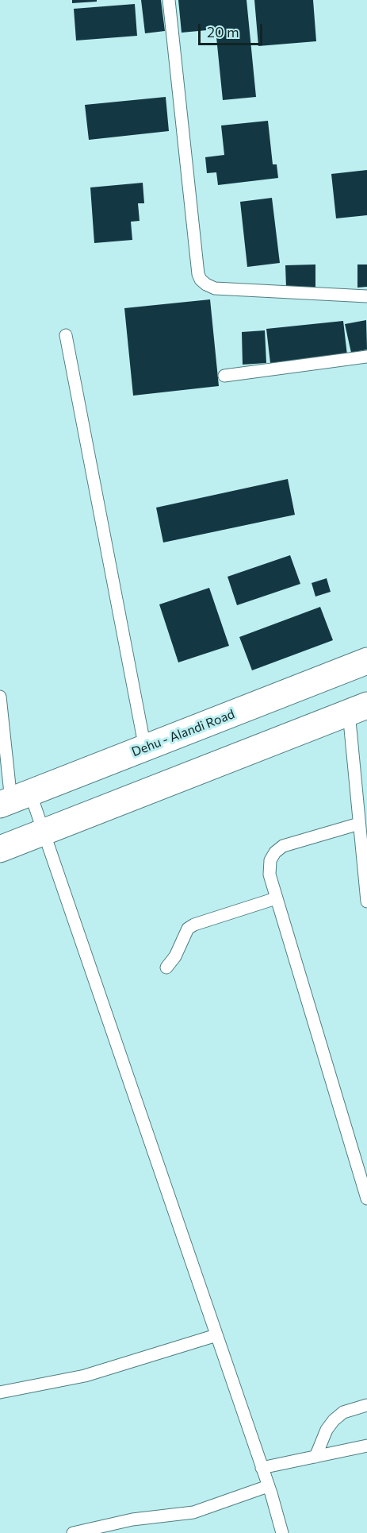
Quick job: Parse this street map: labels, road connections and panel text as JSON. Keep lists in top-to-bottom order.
{
  "streets": {
    "main road": ["Dehu - Alandi Road"]
  },
  "scale_bar": "20 m"
}
